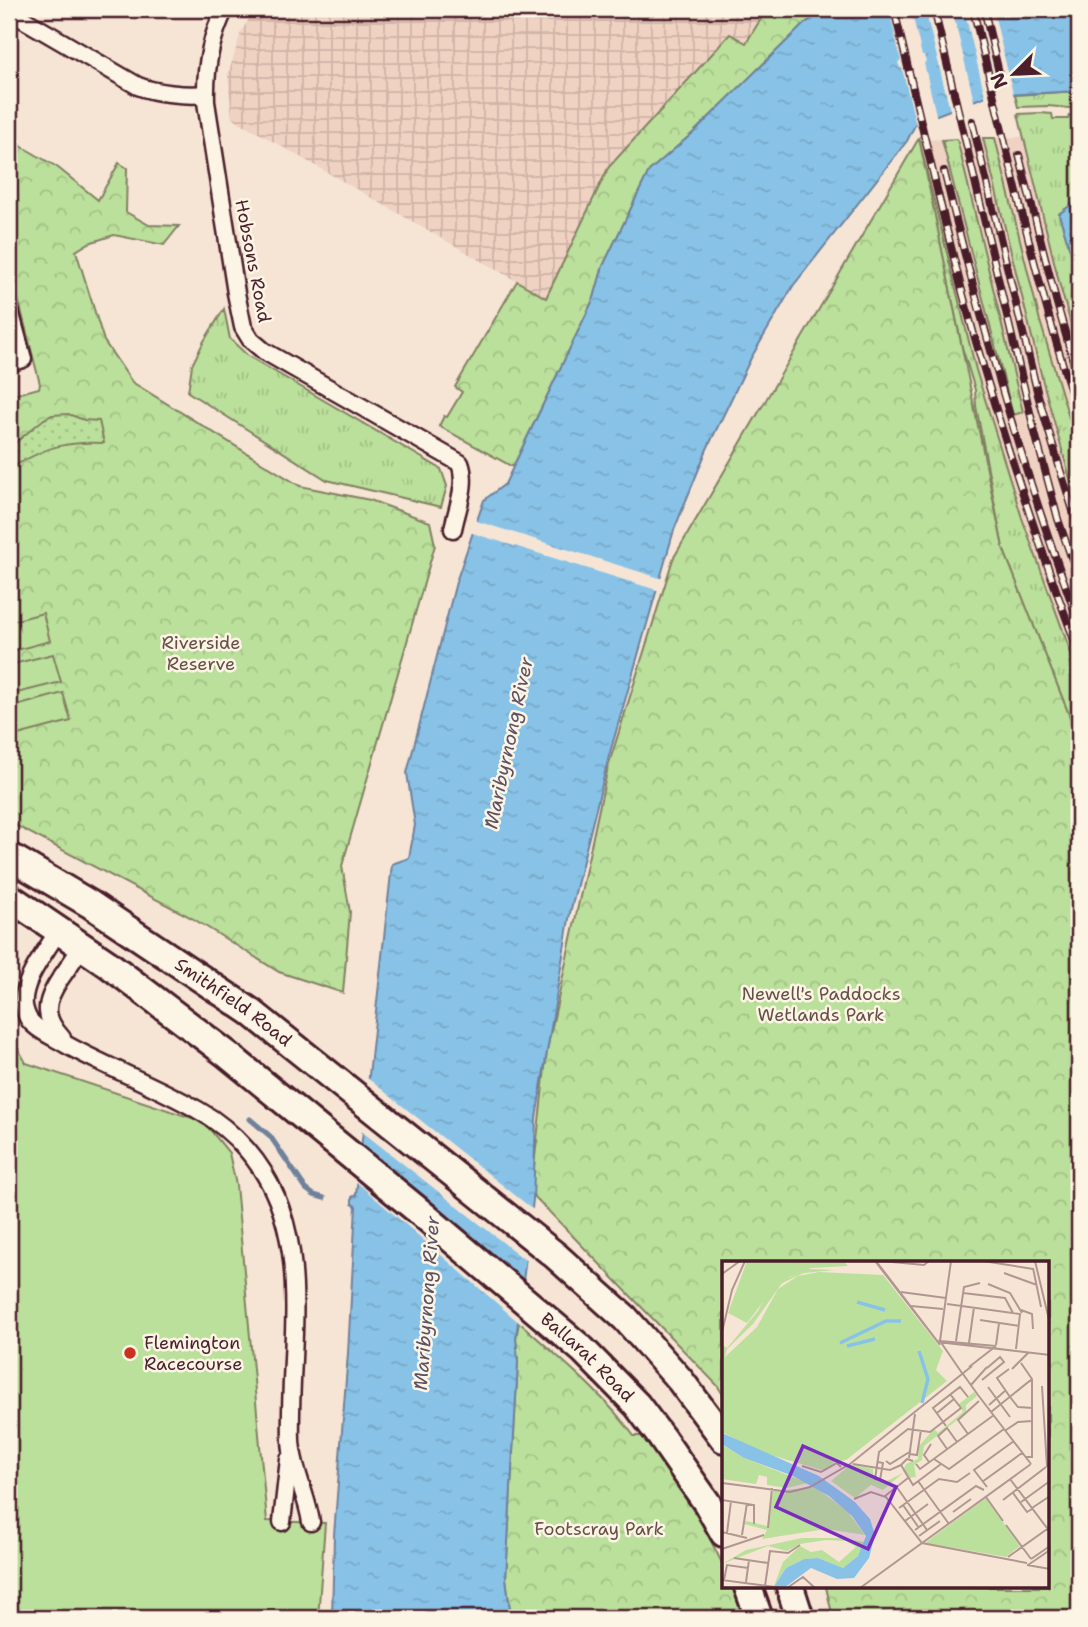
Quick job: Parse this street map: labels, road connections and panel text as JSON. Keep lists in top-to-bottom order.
{
  "streets": {
    "highway": ["Smithfield Road", "Ballarat Road"],
    "street": ["Hobsons Road"]
  },
  "water": ["Maribyrnong River"],
  "parks": ["Riverside Reserve", "Newell's Paddocks Wetlands Park", "Footscray Park"],
  "places": ["Flemington Racecourse"],
  "north": "bottom left"
}
